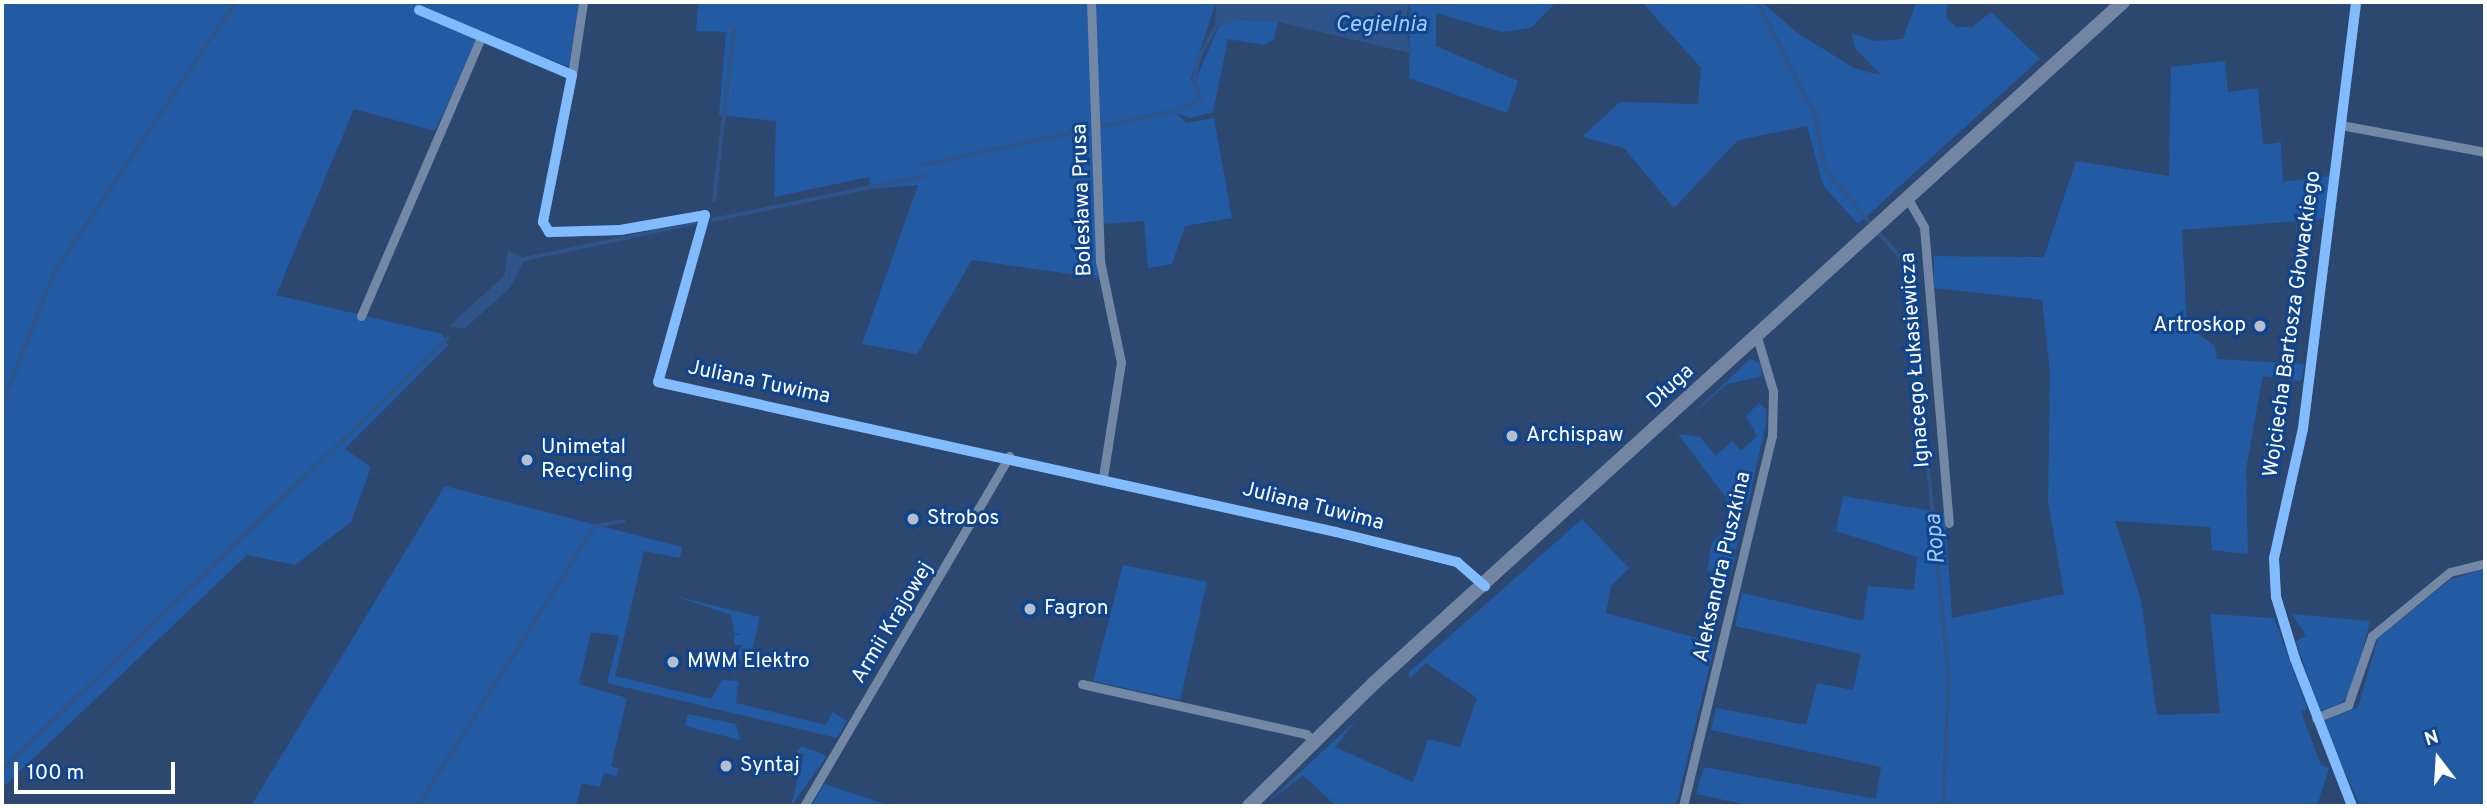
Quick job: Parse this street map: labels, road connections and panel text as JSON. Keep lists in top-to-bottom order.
{
  "streets": {
    "main road": ["Długa"],
    "street": [
      "Bolesława Prusa",
      "Wojciecha Bartosza Głowackiego",
      "Ignacego Łukasiewicza",
      "Juliana Tuwima",
      "Aleksandra Puszkina",
      "Armii Krajowej"
    ]
  },
  "crossings": [
    ["Bolesława Prusa", "Juliana Tuwima"],
    ["Ignacego Łukasiewicza", "Długa"],
    ["Juliana Tuwima", "Długa"],
    ["Juliana Tuwima", "Armii Krajowej"],
    ["Długa", "Aleksandra Puszkina"]
  ],
  "water": ["Cegielnia", "Ropa"],
  "places": [
    "Artroskop",
    "Archispaw",
    "Unimetal Recycling",
    "Strobos",
    "Fagron",
    "MWM Elektro",
    "Syntaj"
  ],
  "scale_bar": "100 m",
  "north": "top"
}
